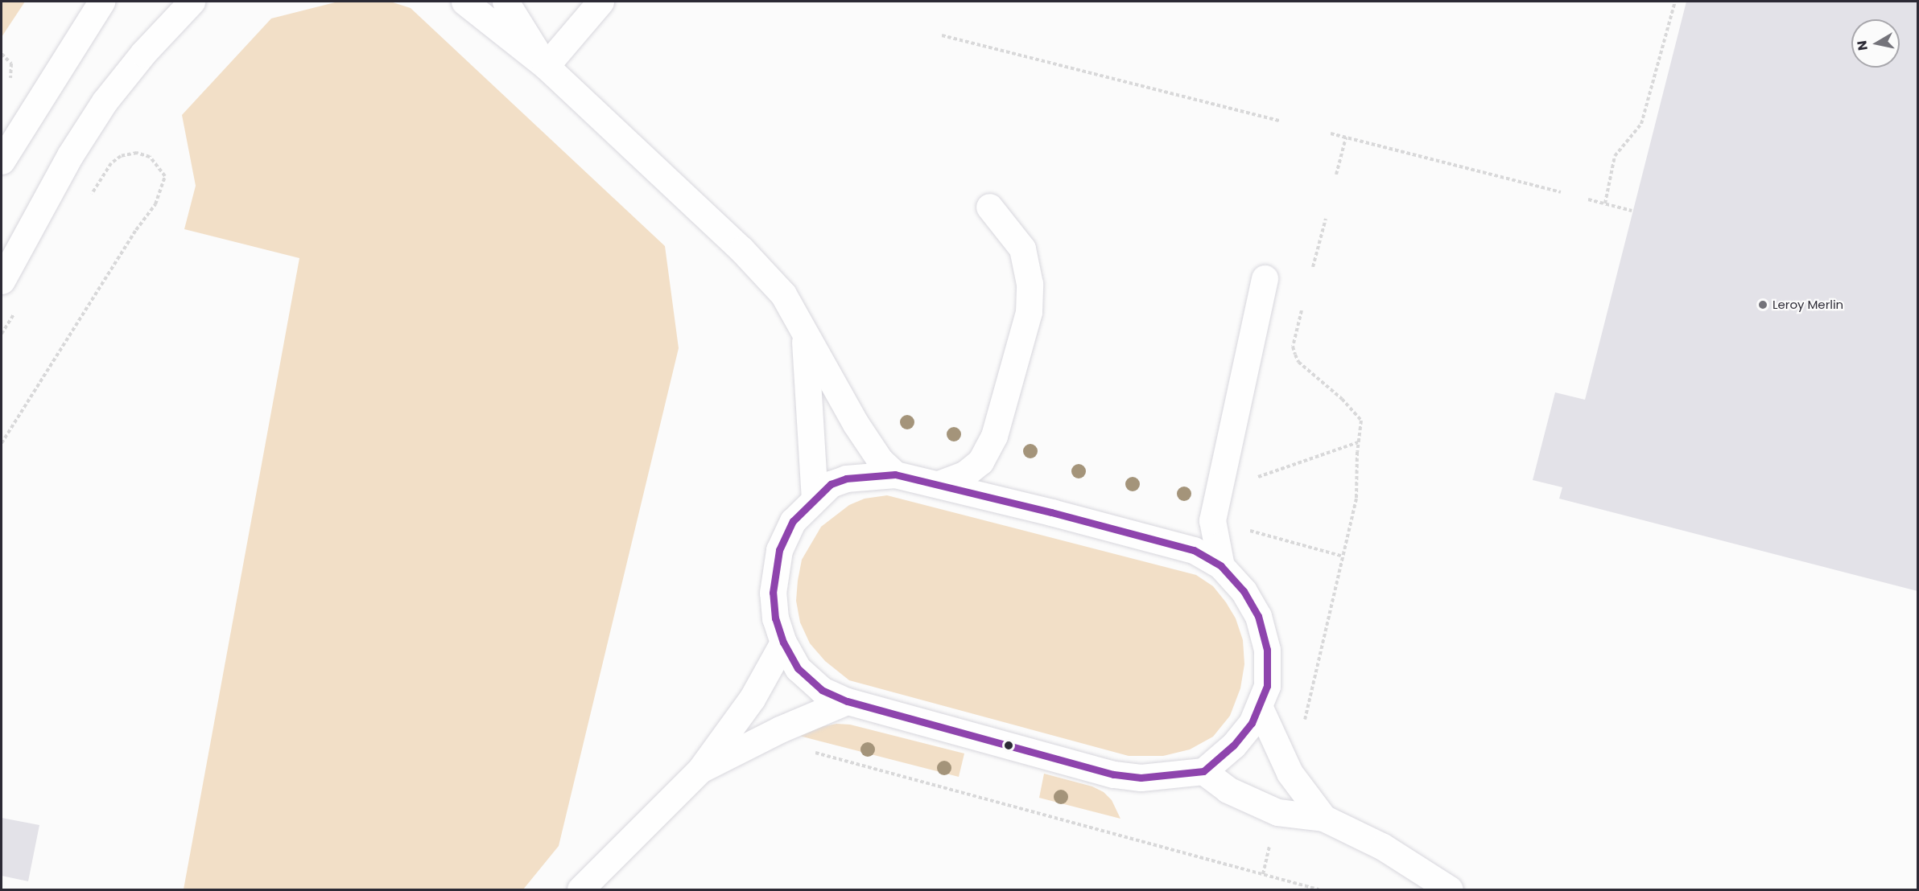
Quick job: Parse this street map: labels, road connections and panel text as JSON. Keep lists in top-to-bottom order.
{
  "places": ["Leroy Merlin"],
  "north": "left"
}
